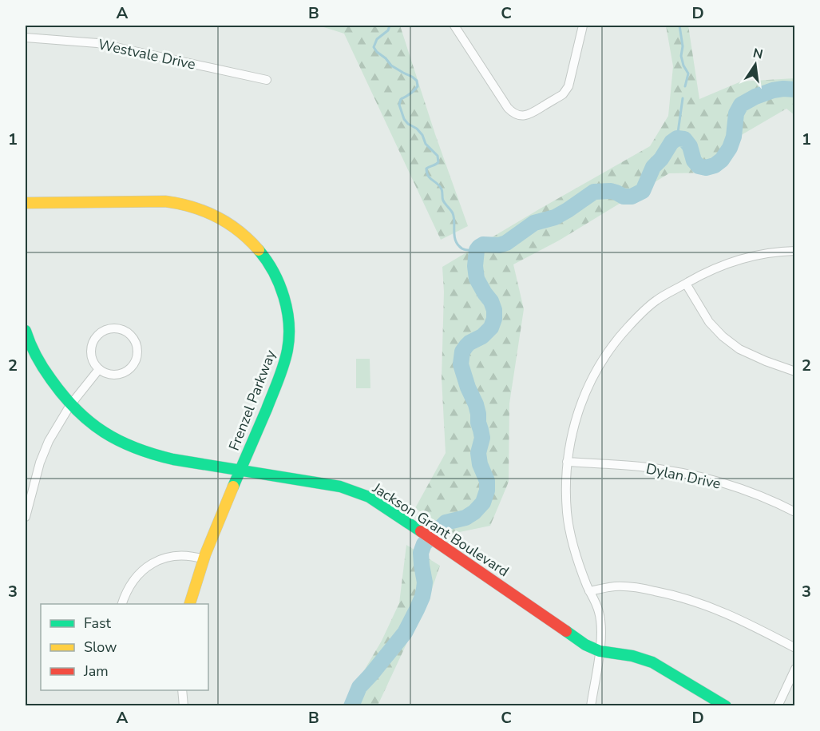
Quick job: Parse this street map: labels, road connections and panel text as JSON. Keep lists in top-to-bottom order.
{
  "streets": {
    "street": [
      "Westvale Drive",
      "Frenzel Parkway",
      "Dylan Drive",
      "Jackson Grant Boulevard"
    ]
  },
  "crossings": [
    ["Frenzel Parkway", "Jackson Grant Boulevard"]
  ],
  "legend": ["Fast", "Slow", "Jam"],
  "north": "top",
  "grid": {
    "columns": [
      "A",
      "B",
      "C",
      "D"
    ],
    "rows": ["1", "2", "3"]
  }
}
